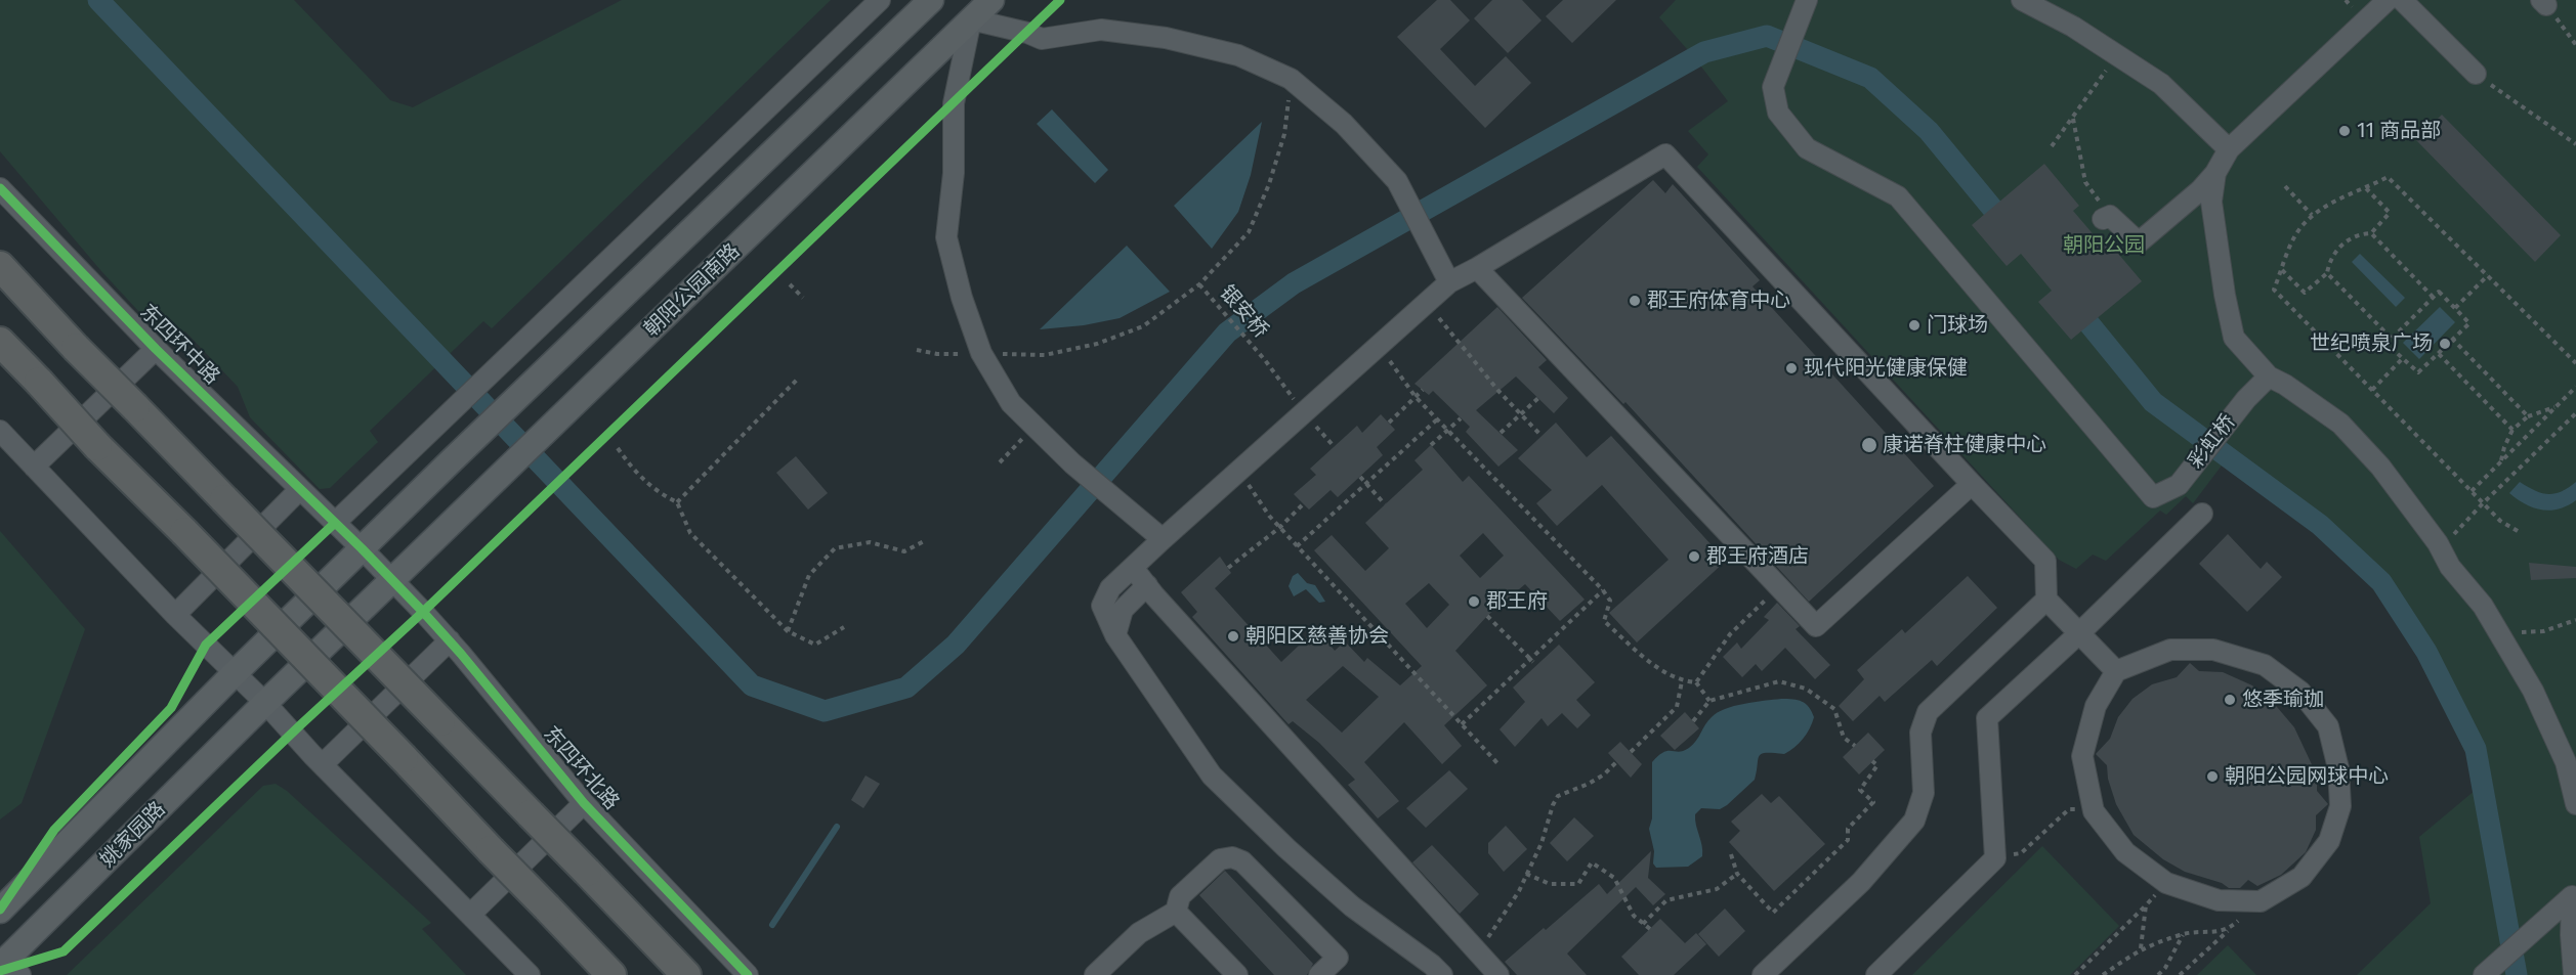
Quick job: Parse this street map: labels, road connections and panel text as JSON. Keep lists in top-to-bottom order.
{
  "streets": {
    "main road": ["朝阳公园南路", "姚家园路"],
    "street": ["东四环中路", "彩虹桥", "东四环北路"],
    "path": ["银安桥"]
  },
  "crossings": [
    ["朝阳公园南路", "东四环北路"],
    ["朝阳公园南路", "姚家园路"],
    ["东四环中路", "东四环北路"],
    ["东四环中路", "姚家园路"],
    ["东四环北路", "姚家园路"]
  ],
  "parks": ["朝阳公园"],
  "places": [
    "11 商品部",
    "郡王府体育中心",
    "门球场",
    "世纪喷泉广场",
    "现代阳光健康保健",
    "康诺脊柱健康中心",
    "郡王府酒店",
    "郡王府",
    "朝阳区慈善协会",
    "悠季瑜珈",
    "朝阳公园网球中心"
  ]
}
